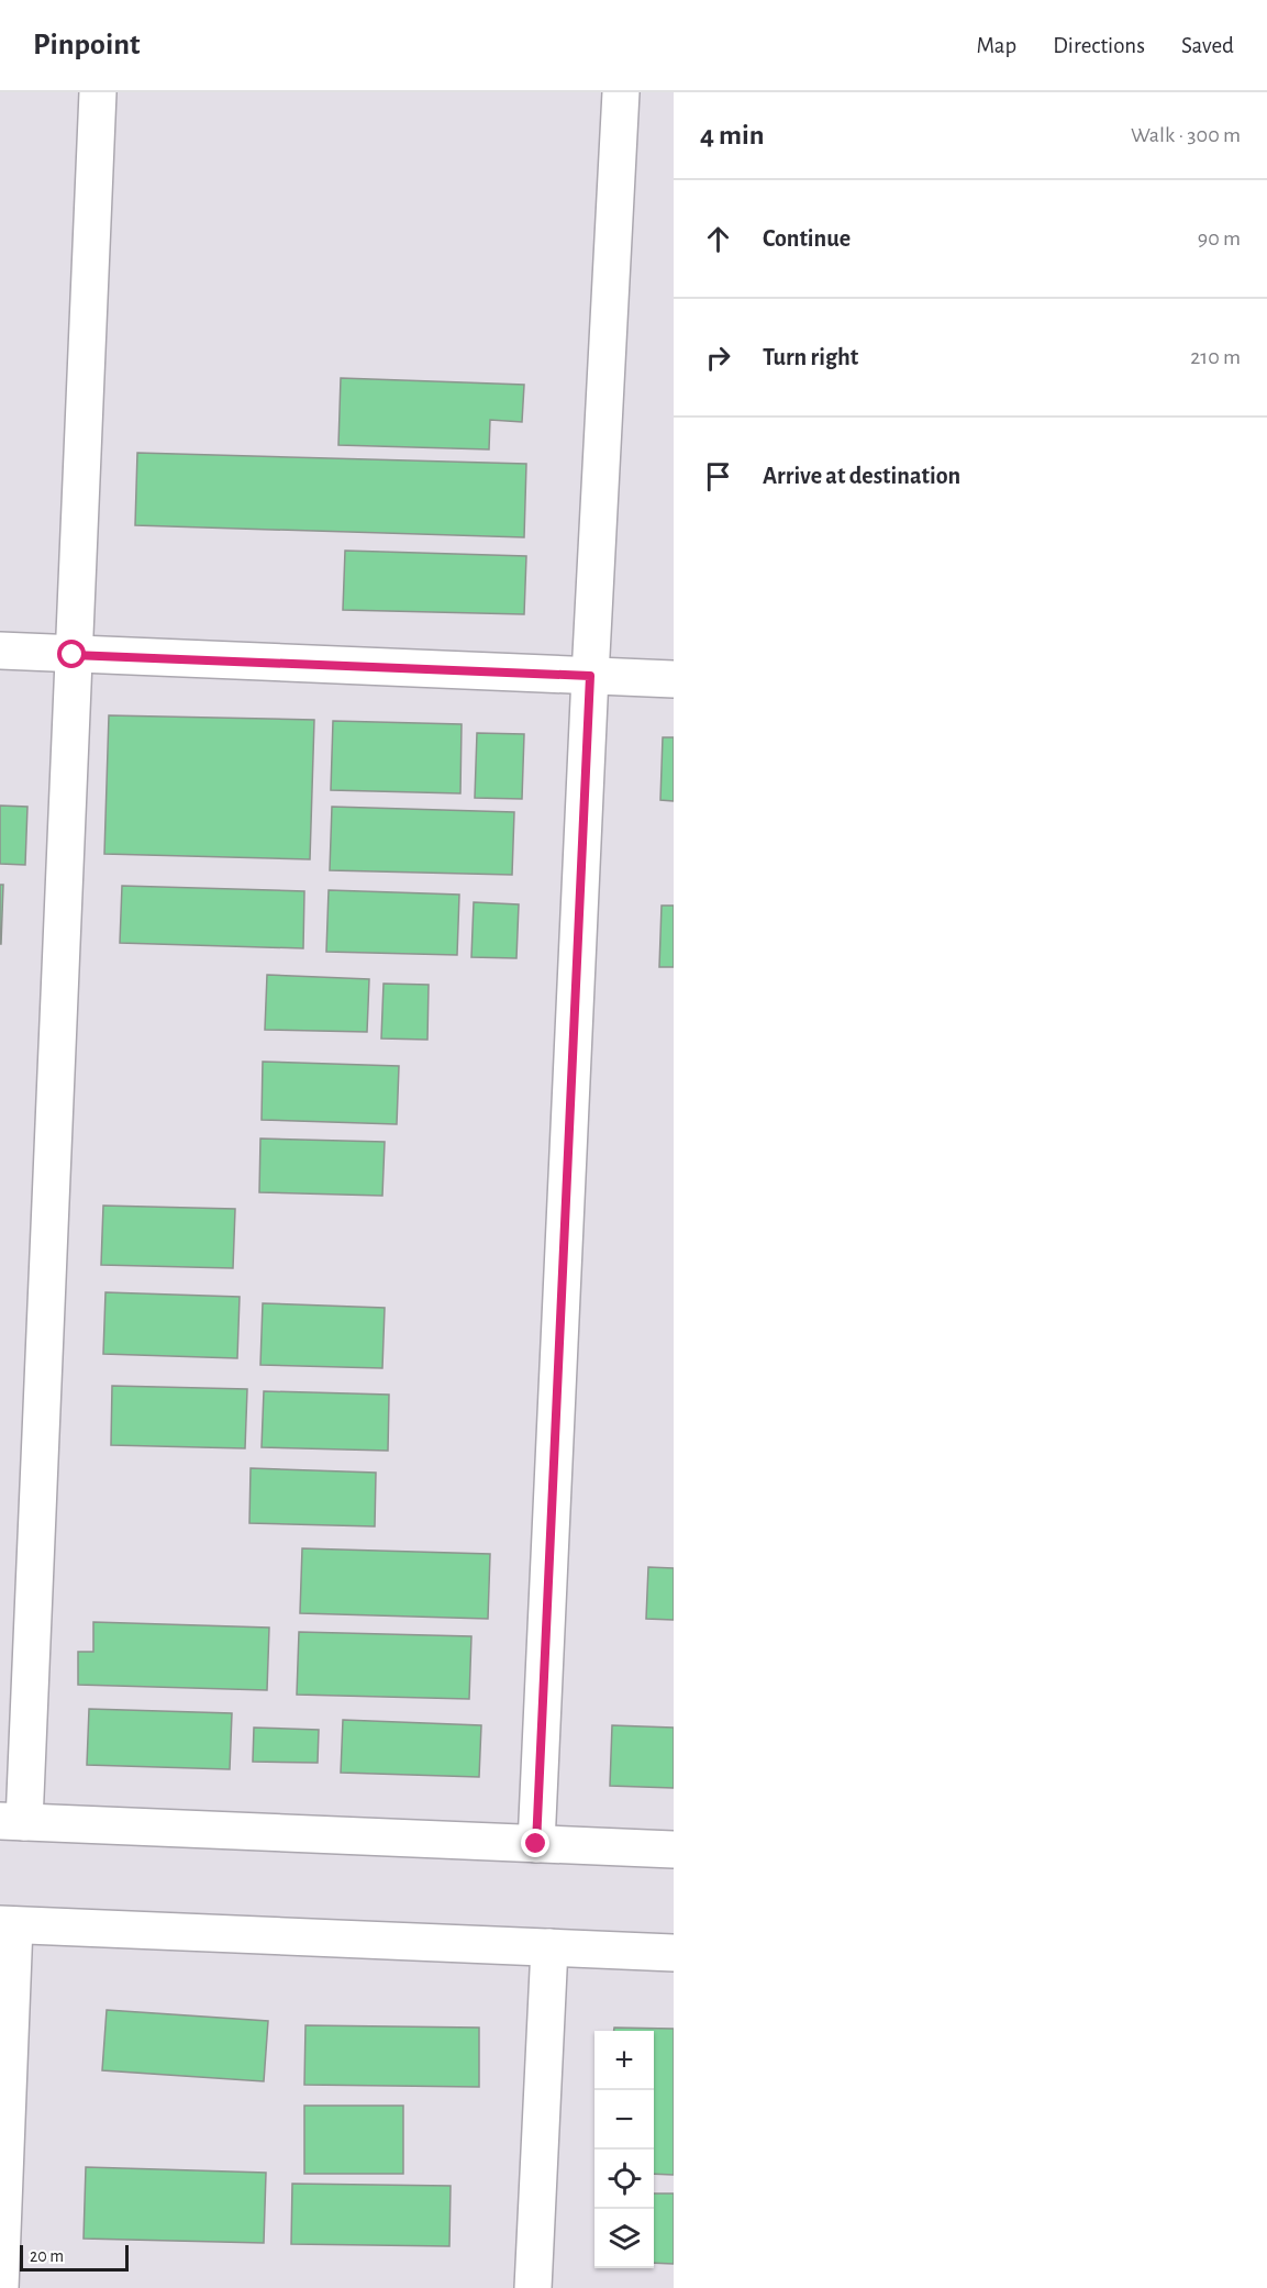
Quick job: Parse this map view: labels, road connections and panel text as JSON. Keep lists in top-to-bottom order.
{
  "scale_bar": "20 m",
  "page": {
    "header": "Pinpoint",
    "nav": ["Map", "Directions", "Saved"],
    "heading": ["4 min", "Walk · 300 m"],
    "list": [
      ["Continue", "90 m"],
      ["Turn right", "210 m"],
      "Arrive at destination"
    ],
    "map_buttons": ["+", "−"],
    "scale": "20 m"
  }
}
